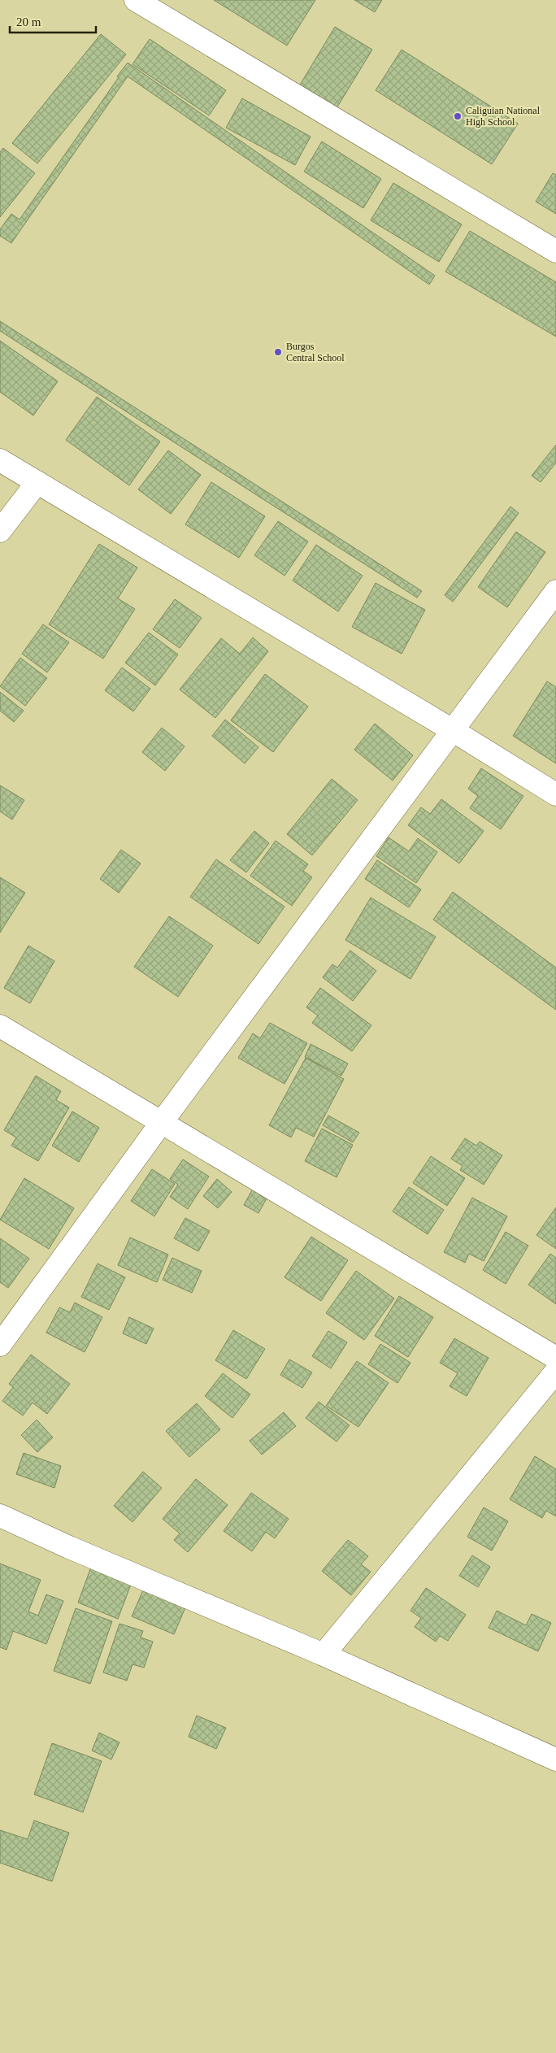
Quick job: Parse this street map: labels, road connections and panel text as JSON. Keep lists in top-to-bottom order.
{
  "places": ["Caliguian National High School", "Burgos Central School"],
  "scale_bar": "20 m"
}
